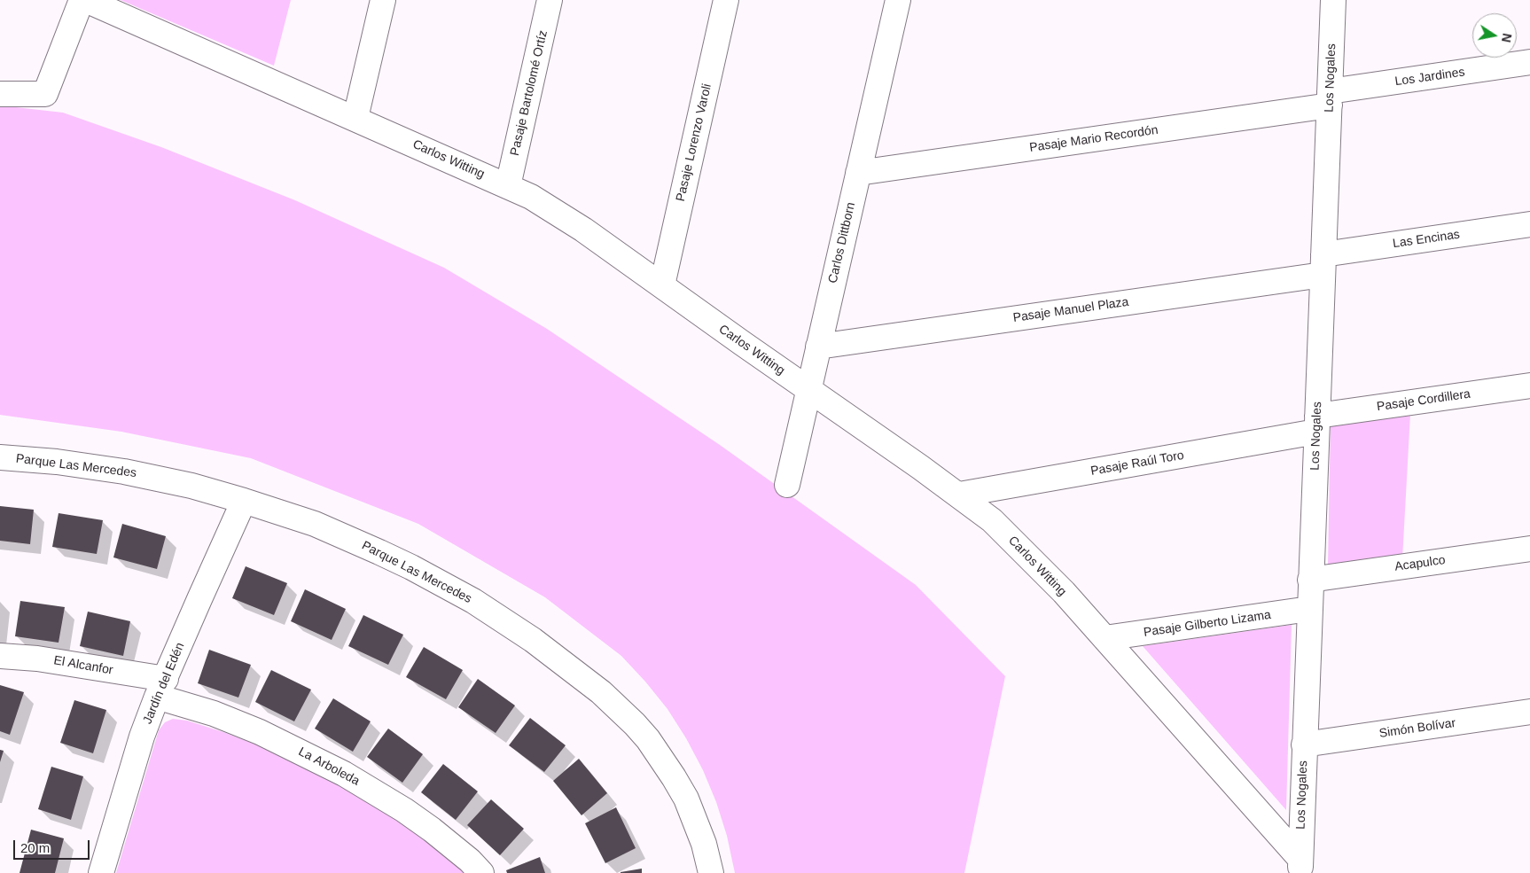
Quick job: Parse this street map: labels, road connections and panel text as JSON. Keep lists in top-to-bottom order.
{
  "streets": {
    "street": [
      "Los Jardines",
      "Los Nogales",
      "Pasaje Bartolomé Ortíz",
      "Pasaje Mario Recordón",
      "Pasaje Lorenzo Varoli",
      "Carlos Witting",
      "Las Encinas",
      "Carlos Dittborn",
      "Pasaje Manuel Plaza",
      "Pasaje Cordillera",
      "Pasaje Raúl Toro",
      "Parque Las Mercedes",
      "Acapulco",
      "Pasaje Gilberto Lizama",
      "El Alcanfor",
      "Jardín del Edén",
      "Simón Bolívar",
      "La Arboleda"
    ]
  },
  "crossings": [
    ["Los Jardines", "Los Nogales"],
    ["Los Jardines", "Pasaje Mario Recordón"],
    ["Los Nogales", "Pasaje Mario Recordón"],
    ["Los Nogales", "Carlos Witting"],
    ["Los Nogales", "Las Encinas"],
    ["Los Nogales", "Pasaje Manuel Plaza"],
    ["Los Nogales", "Pasaje Cordillera"],
    ["Los Nogales", "Pasaje Raúl Toro"],
    ["Los Nogales", "Acapulco"],
    ["Los Nogales", "Pasaje Gilberto Lizama"],
    ["Los Nogales", "Simón Bolívar"],
    ["Pasaje Bartolomé Ortíz", "Carlos Witting"],
    ["Pasaje Mario Recordón", "Carlos Dittborn"],
    ["Pasaje Lorenzo Varoli", "Carlos Witting"],
    ["Carlos Witting", "Carlos Dittborn"],
    ["Carlos Witting", "Pasaje Raúl Toro"],
    ["Carlos Witting", "Pasaje Gilberto Lizama"],
    ["Las Encinas", "Pasaje Manuel Plaza"],
    ["Carlos Dittborn", "Pasaje Manuel Plaza"],
    ["Pasaje Cordillera", "Pasaje Raúl Toro"],
    ["Parque Las Mercedes", "Jardín del Edén"],
    ["El Alcanfor", "Jardín del Edén"],
    ["El Alcanfor", "La Arboleda"],
    ["Jardín del Edén", "La Arboleda"]
  ],
  "scale_bar": "20 m",
  "north": "right"
}
